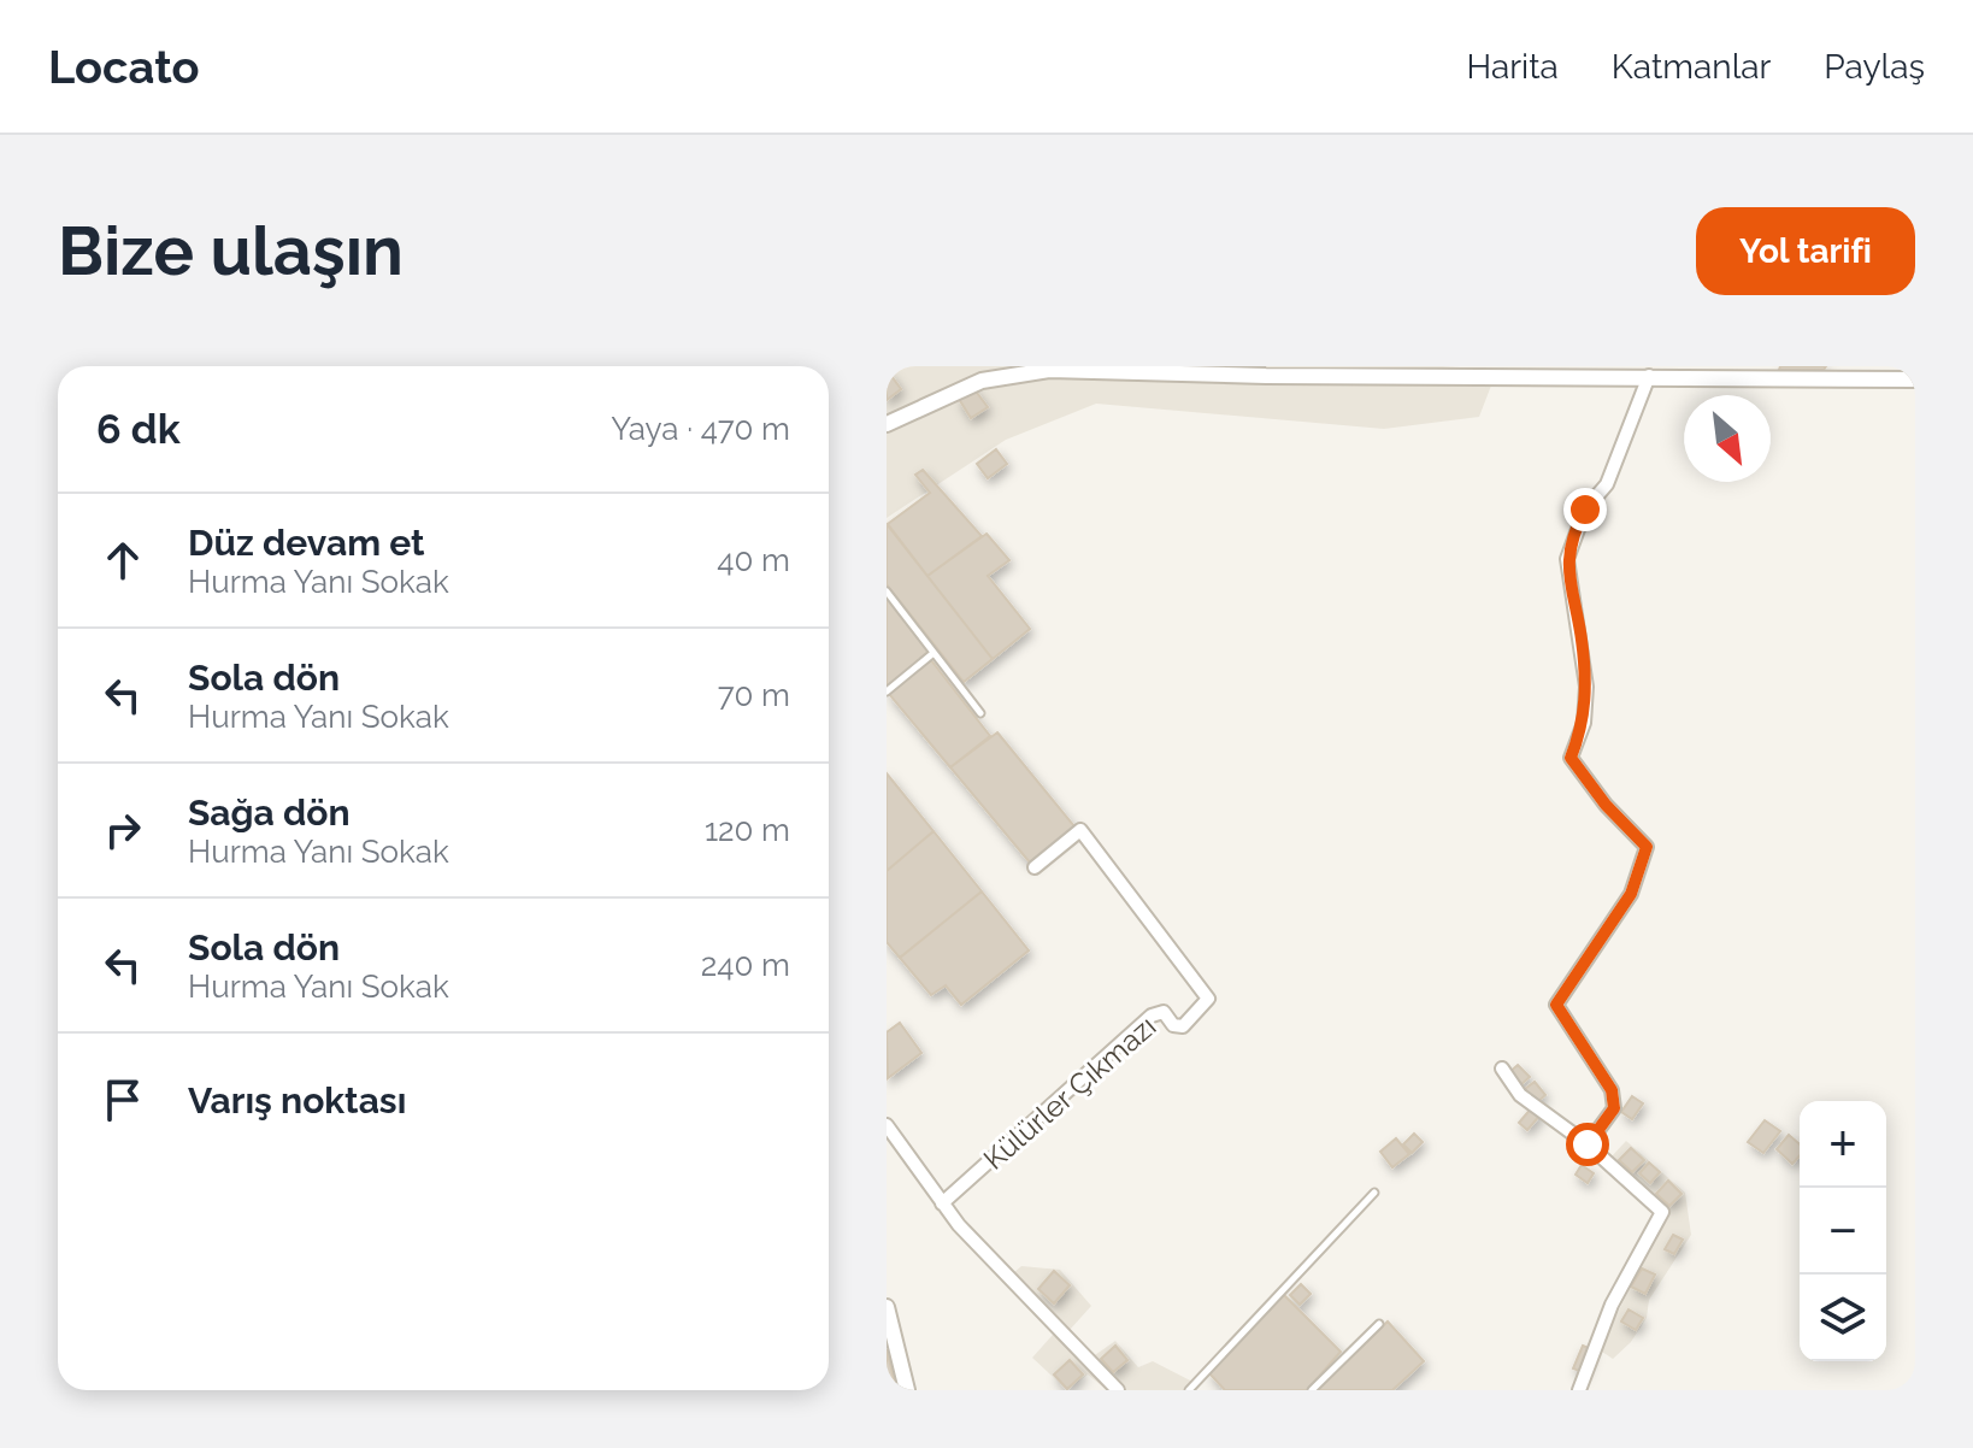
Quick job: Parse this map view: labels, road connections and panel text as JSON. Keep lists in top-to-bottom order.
{
  "streets": {
    "street": ["Külürler Çıkmazı"]
  },
  "north": "bottom right",
  "page": {
    "header": "Locato",
    "nav": ["Harita", "Katmanlar", "Paylaş"],
    "buttons": "Yol tarifi",
    "title": "Bize ulaşın",
    "heading": ["6 dk", "Yaya · 470 m"],
    "list": [
      ["Düz devam et", "Hurma Yanı Sokak", "40 m"],
      ["Sola dön", "Hurma Yanı Sokak", "70 m"],
      ["Sağa dön", "Hurma Yanı Sokak", "120 m"],
      ["Sola dön", "Hurma Yanı Sokak", "240 m"],
      "Varış noktası"
    ],
    "map_buttons": ["+", "−"]
  }
}
